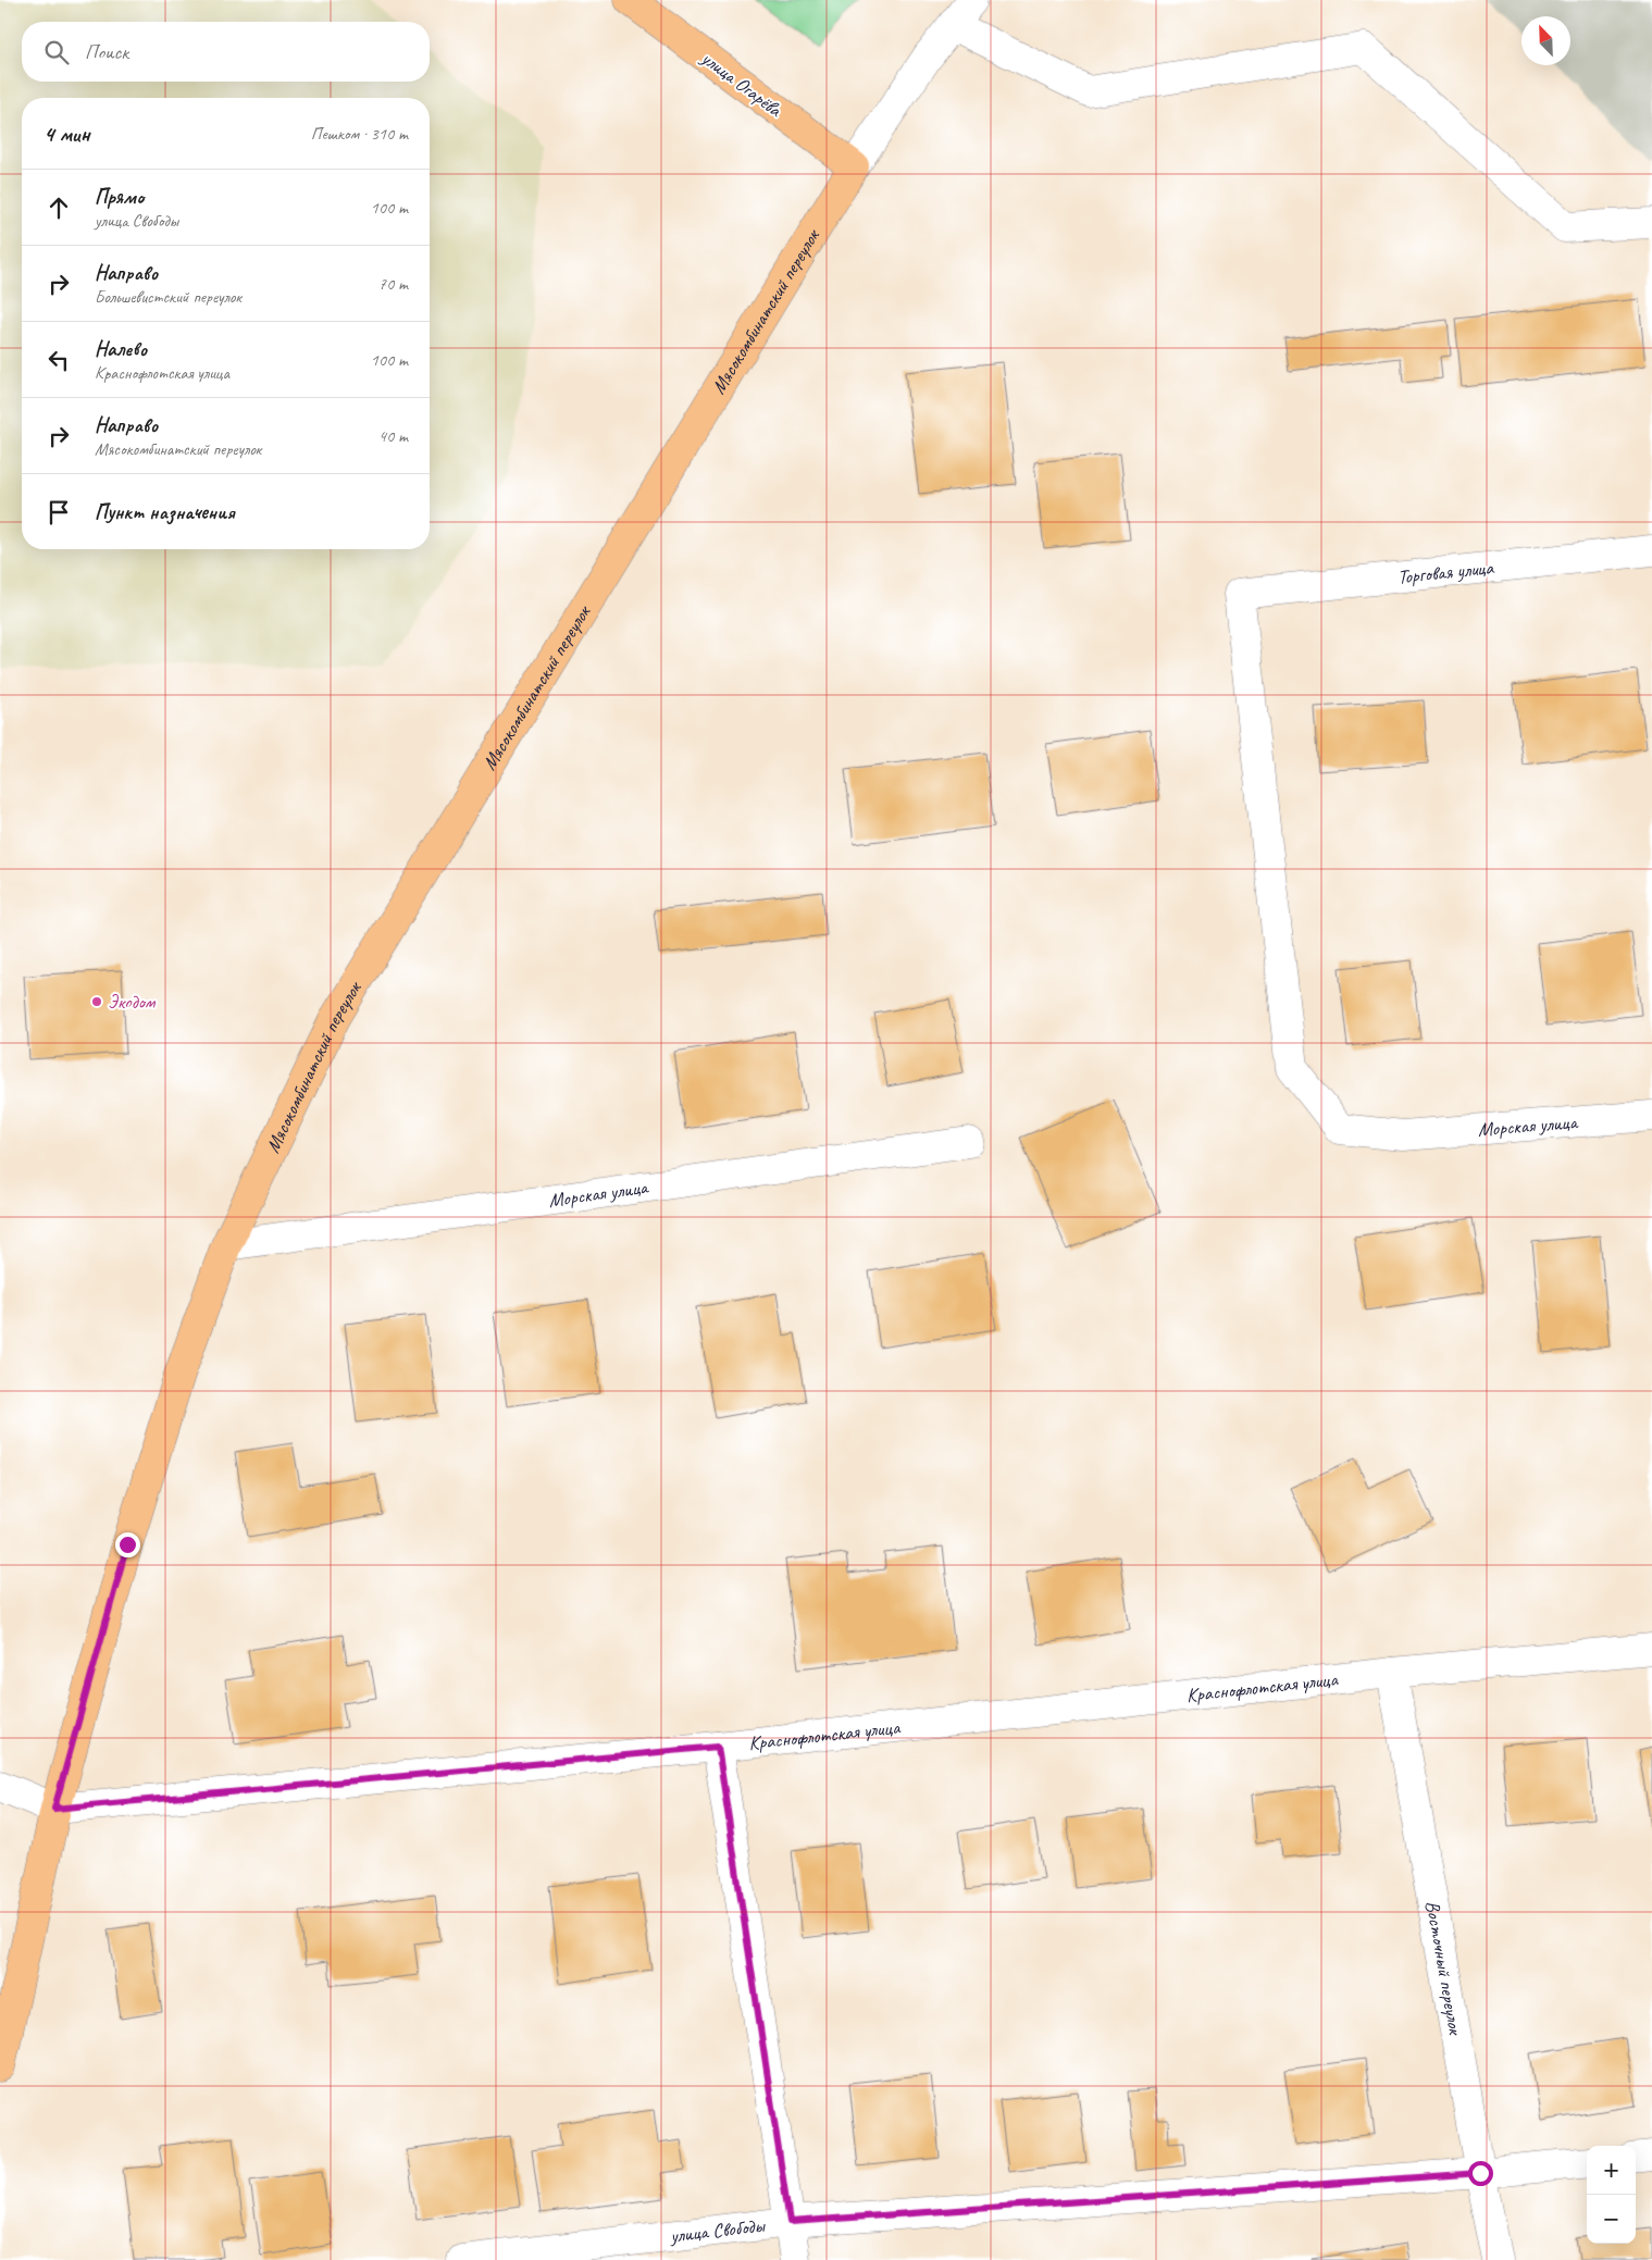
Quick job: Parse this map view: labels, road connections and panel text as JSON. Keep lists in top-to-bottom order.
{
  "streets": {
    "main road": ["улица Огарёва", "Мясокомбинатский переулок"],
    "street": [
      "Торговая улица",
      "Морская улица",
      "Краснофлотская улица",
      "Восточный переулок",
      "улица Свободы"
    ]
  },
  "crossings": [
    ["улица Огарёва", "Мясокомбинатский переулок"],
    ["Мясокомбинатский переулок", "Морская улица"],
    ["Мясокомбинатский переулок", "Краснофлотская улица"],
    ["Торговая улица", "Морская улица"],
    ["Краснофлотская улица", "Восточный переулок"],
    ["Восточный переулок", "улица Свободы"]
  ],
  "places": ["Экодом"],
  "north": "top left",
  "page": {
    "search": "Поиск",
    "heading": ["4 мин", "Пешком · 310 m"],
    "list": [
      ["Прямо", "улица Свободы", "100 m"],
      ["Направо", "Большевистский переулок", "70 m"],
      ["Налево", "Краснофлотская улица", "100 m"],
      ["Направо", "Мясокомбинатский переулок", "40 m"],
      "Пункт назначения"
    ],
    "map_buttons": ["+", "−"]
  }
}
